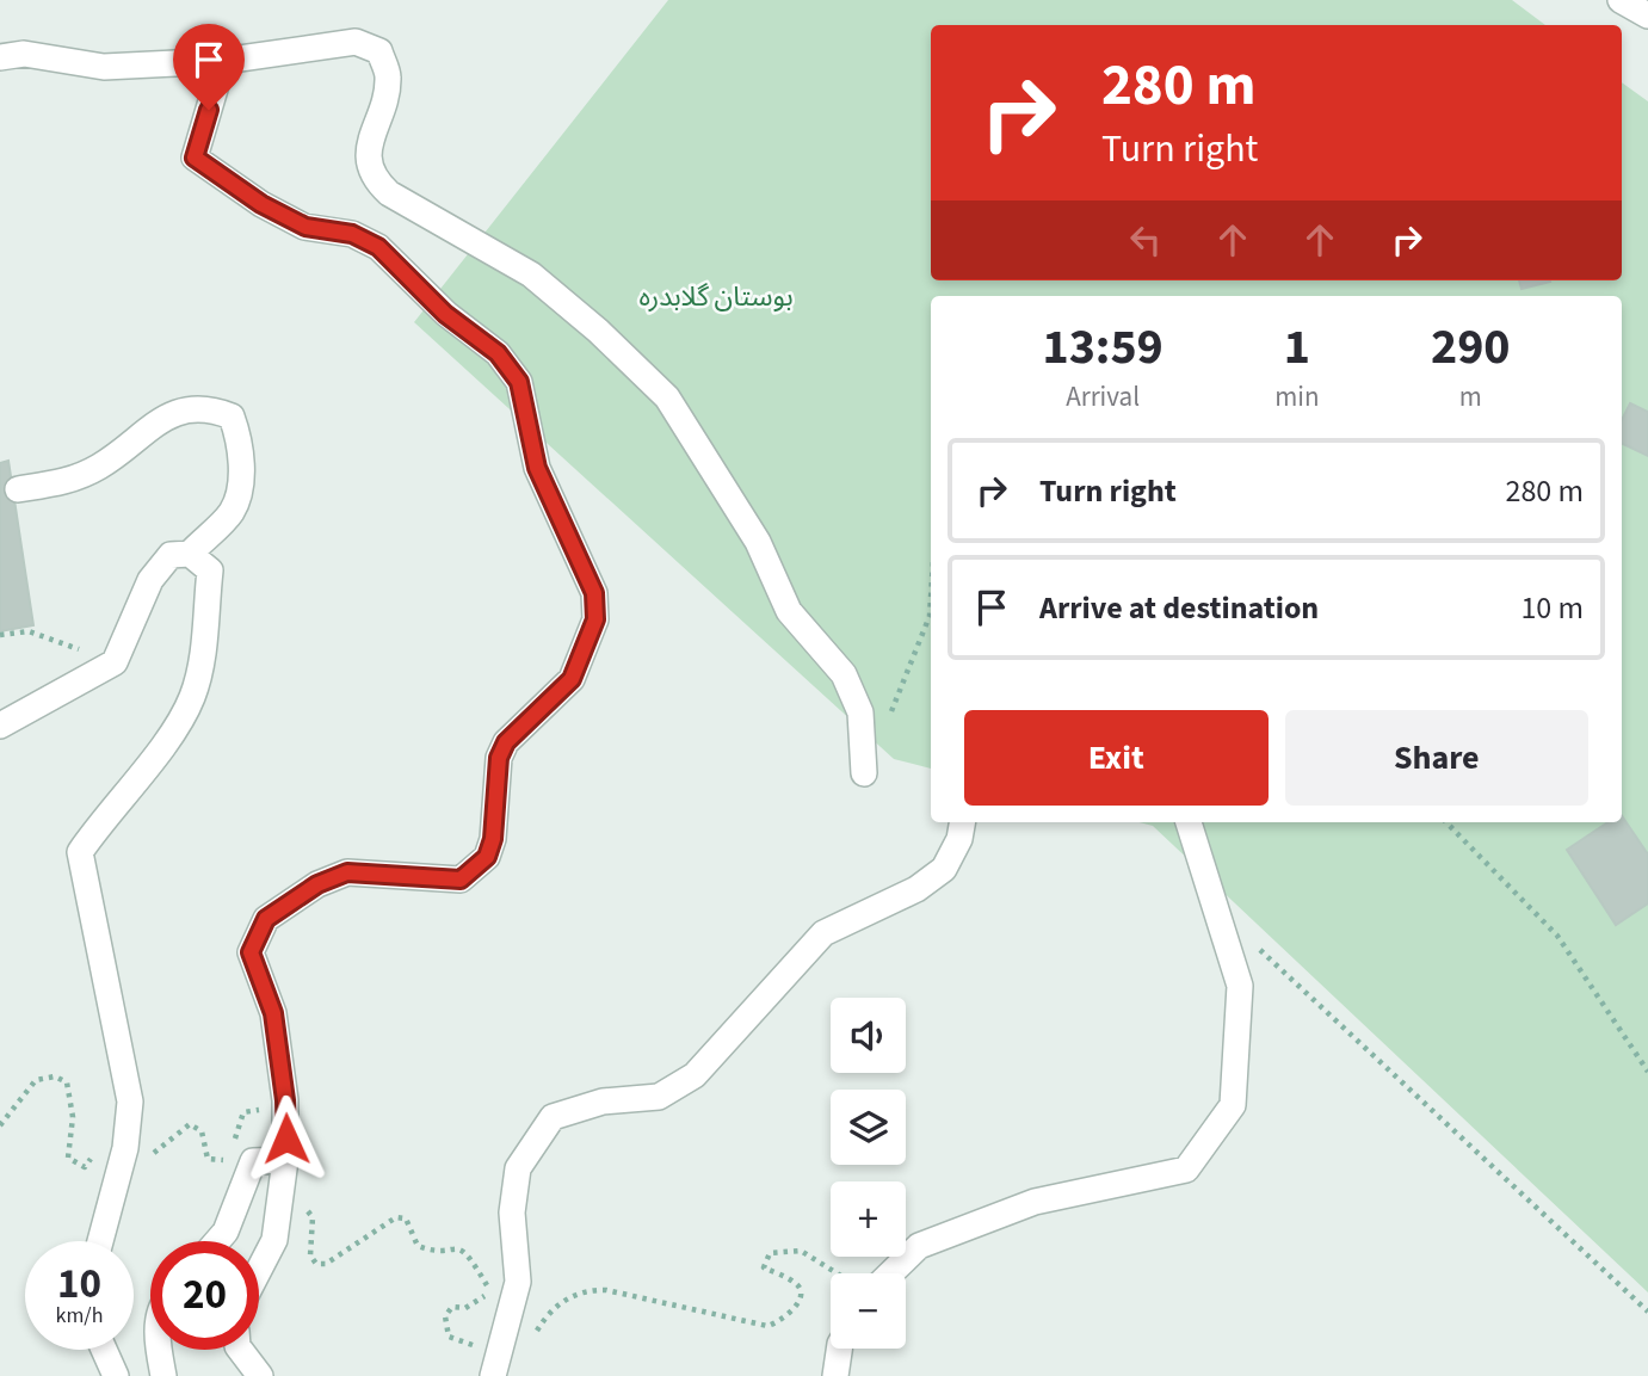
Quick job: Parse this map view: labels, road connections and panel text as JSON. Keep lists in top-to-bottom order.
{
  "parks": ["بوستان گلابدره"],
  "page": {
    "turn": ["280 m", "Turn right"],
    "eta": [
      "13:59",
      "Arrival",
      "1",
      "min",
      "290",
      "m"
    ],
    "list": [
      {
        "name": "Turn right",
        "value": "280 m"
      },
      {
        "name": "Arrive at destination",
        "value": "10 m"
      }
    ],
    "buttons": ["Exit", "Share"],
    "map_buttons": ["+", "−"],
    "speed": "10 km/h",
    "limit": "20"
  }
}
